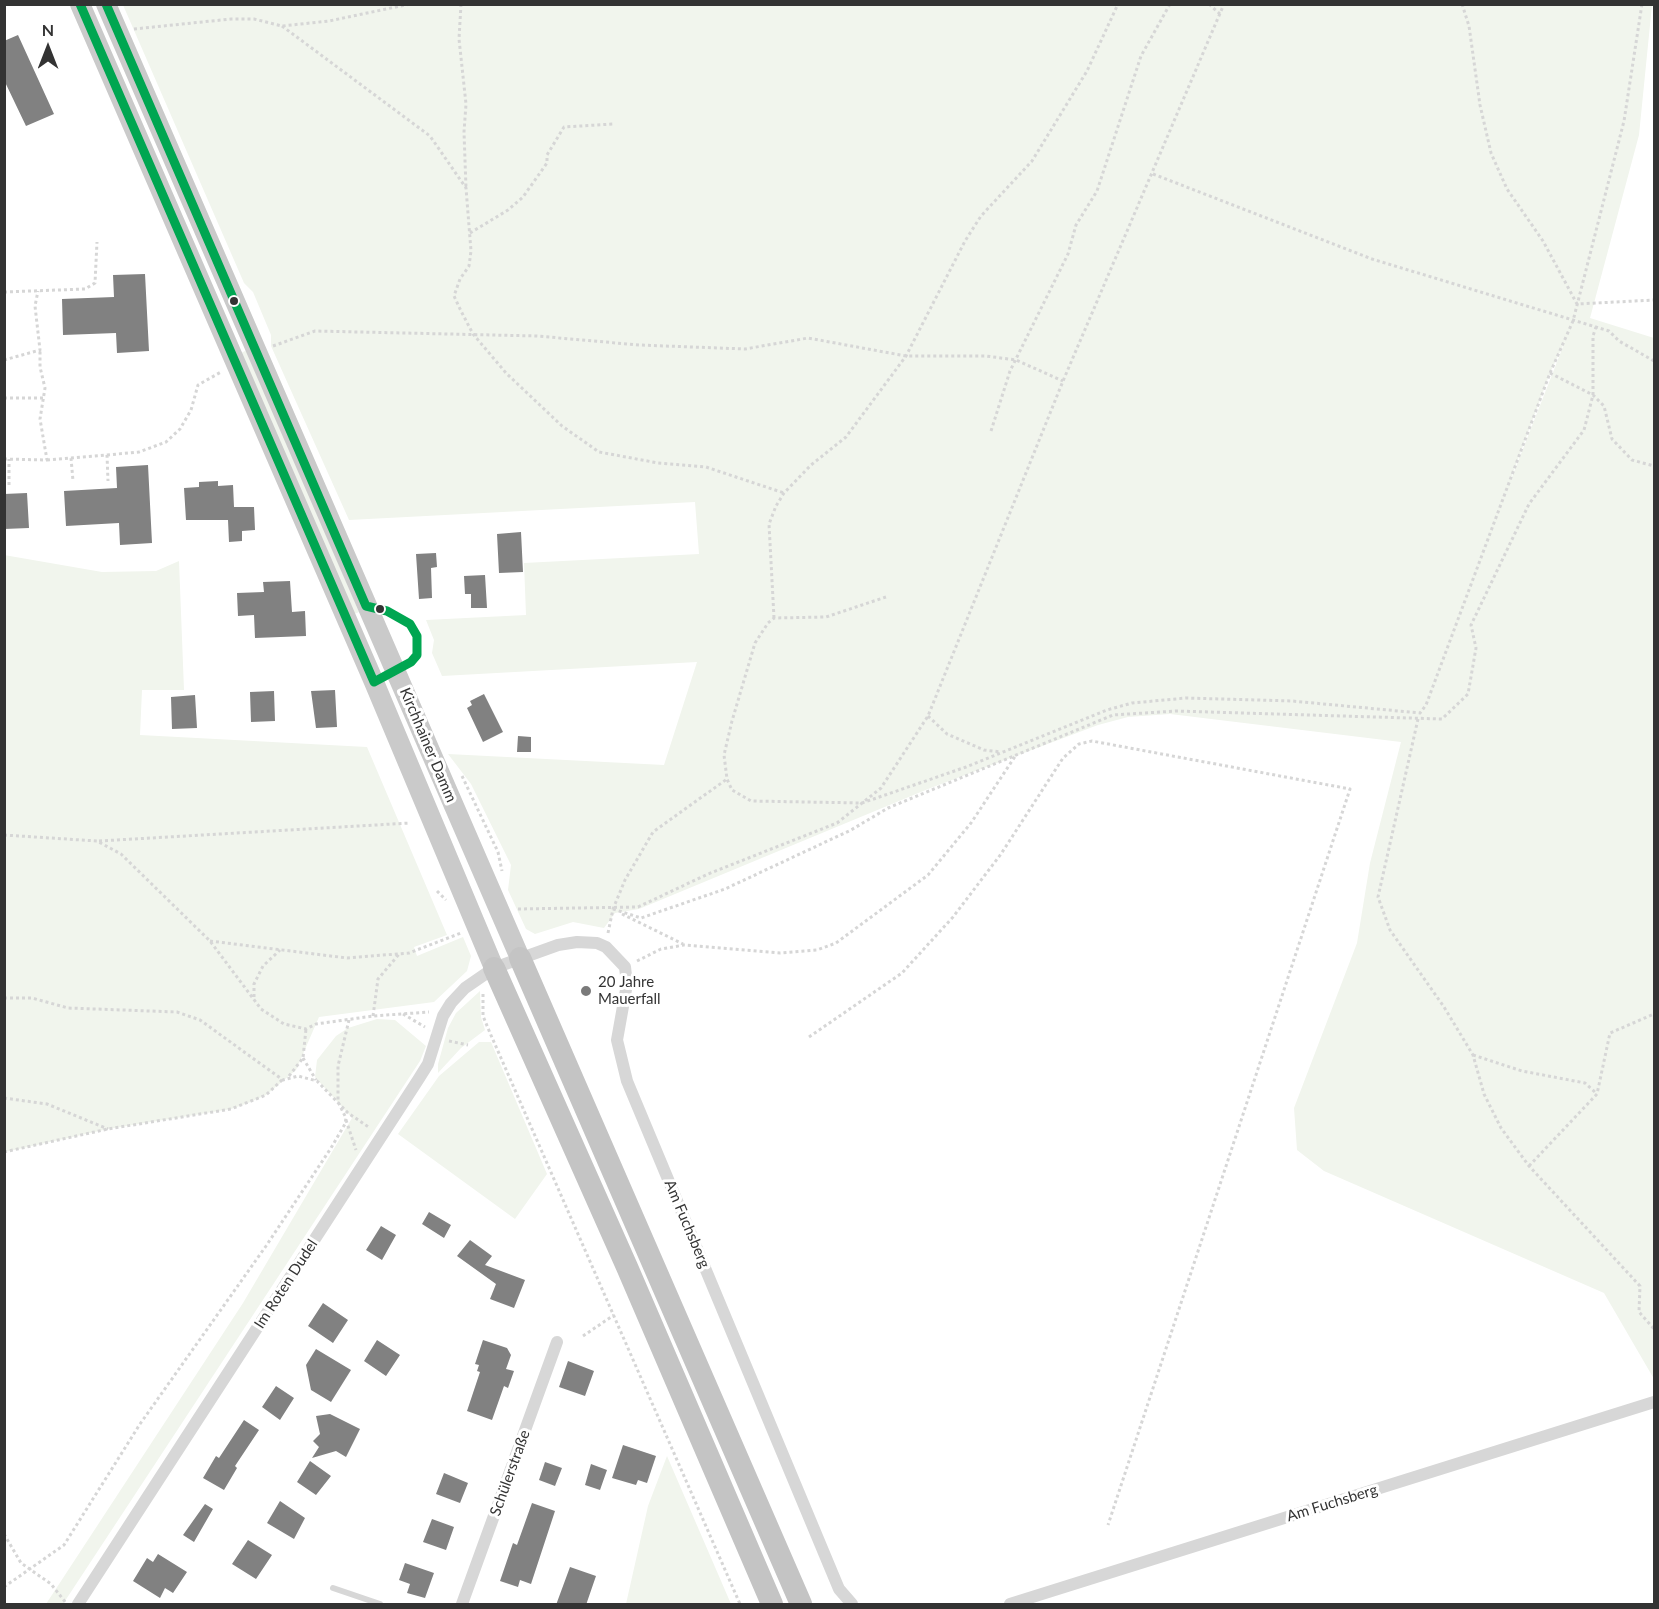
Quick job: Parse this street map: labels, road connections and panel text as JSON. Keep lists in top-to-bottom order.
{
  "streets": {
    "main road": ["Kirchhainer Damm"],
    "street": ["Am Fuchsberg", "Im Roten Dudel", "Schülerstraße"]
  },
  "crossings": [
    ["Kirchhainer Damm", "Im Roten Dudel"]
  ],
  "places": ["20 Jahre Mauerfall"],
  "north": "top"
}
